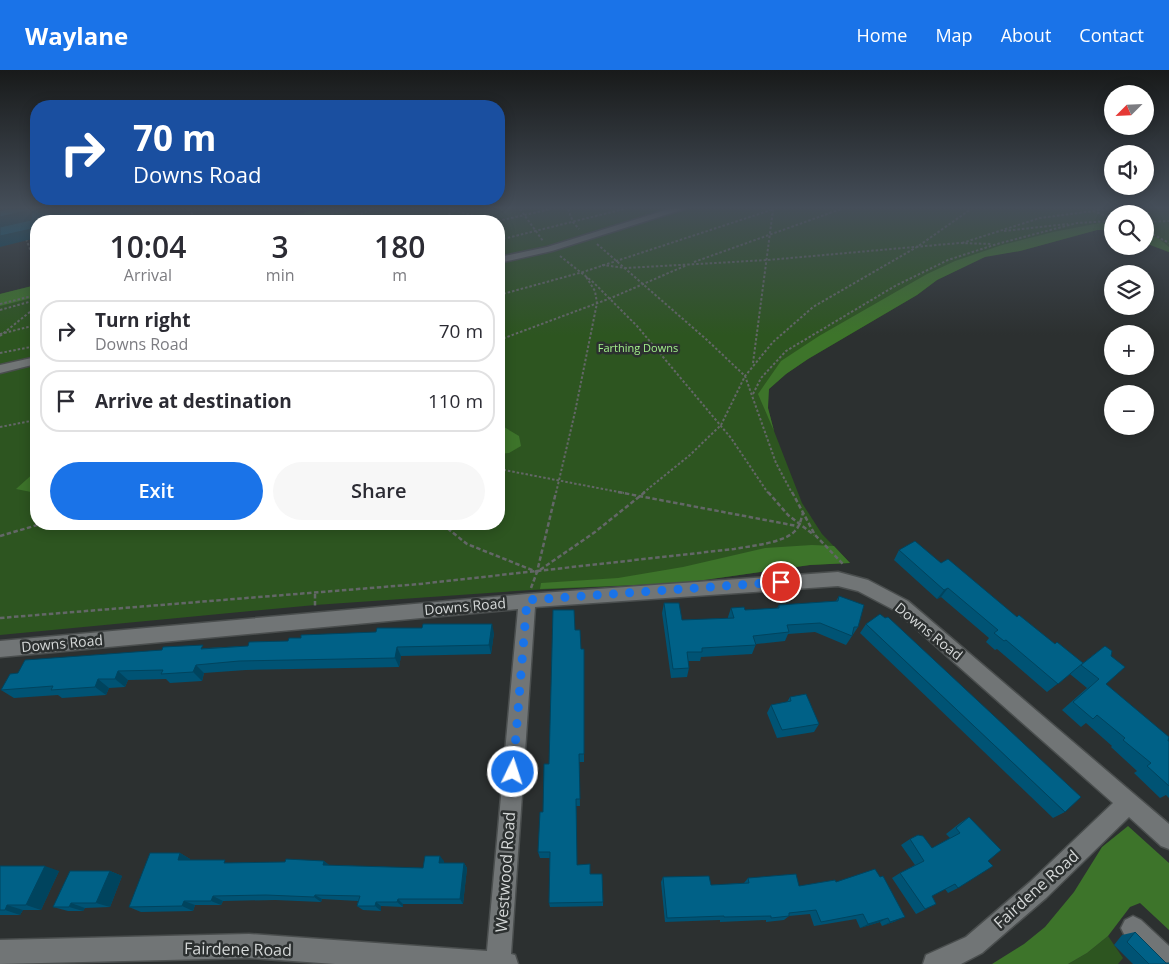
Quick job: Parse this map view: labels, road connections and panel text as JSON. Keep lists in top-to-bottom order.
{
  "streets": {
    "street": ["Downs Road", "Westwood Road", "Fairdene Road"]
  },
  "crossings": [
    ["Downs Road", "Westwood Road"],
    ["Downs Road", "Fairdene Road"],
    ["Westwood Road", "Fairdene Road"]
  ],
  "parks": ["Farthing Downs"],
  "north": "bottom left",
  "page": {
    "header": "Waylane",
    "nav": [
      "Home",
      "Map",
      "About",
      "Contact"
    ],
    "map_buttons": ["+", "−"],
    "turn": ["70 m", "Downs Road"],
    "eta": [
      "10:04",
      "Arrival",
      "3",
      "min",
      "180",
      "m"
    ],
    "list": [
      {
        "name": "Turn right",
        "note": "Downs Road",
        "value": "70 m"
      },
      {
        "name": "Arrive at destination",
        "value": "110 m"
      }
    ],
    "buttons": ["Exit", "Share"]
  }
}
